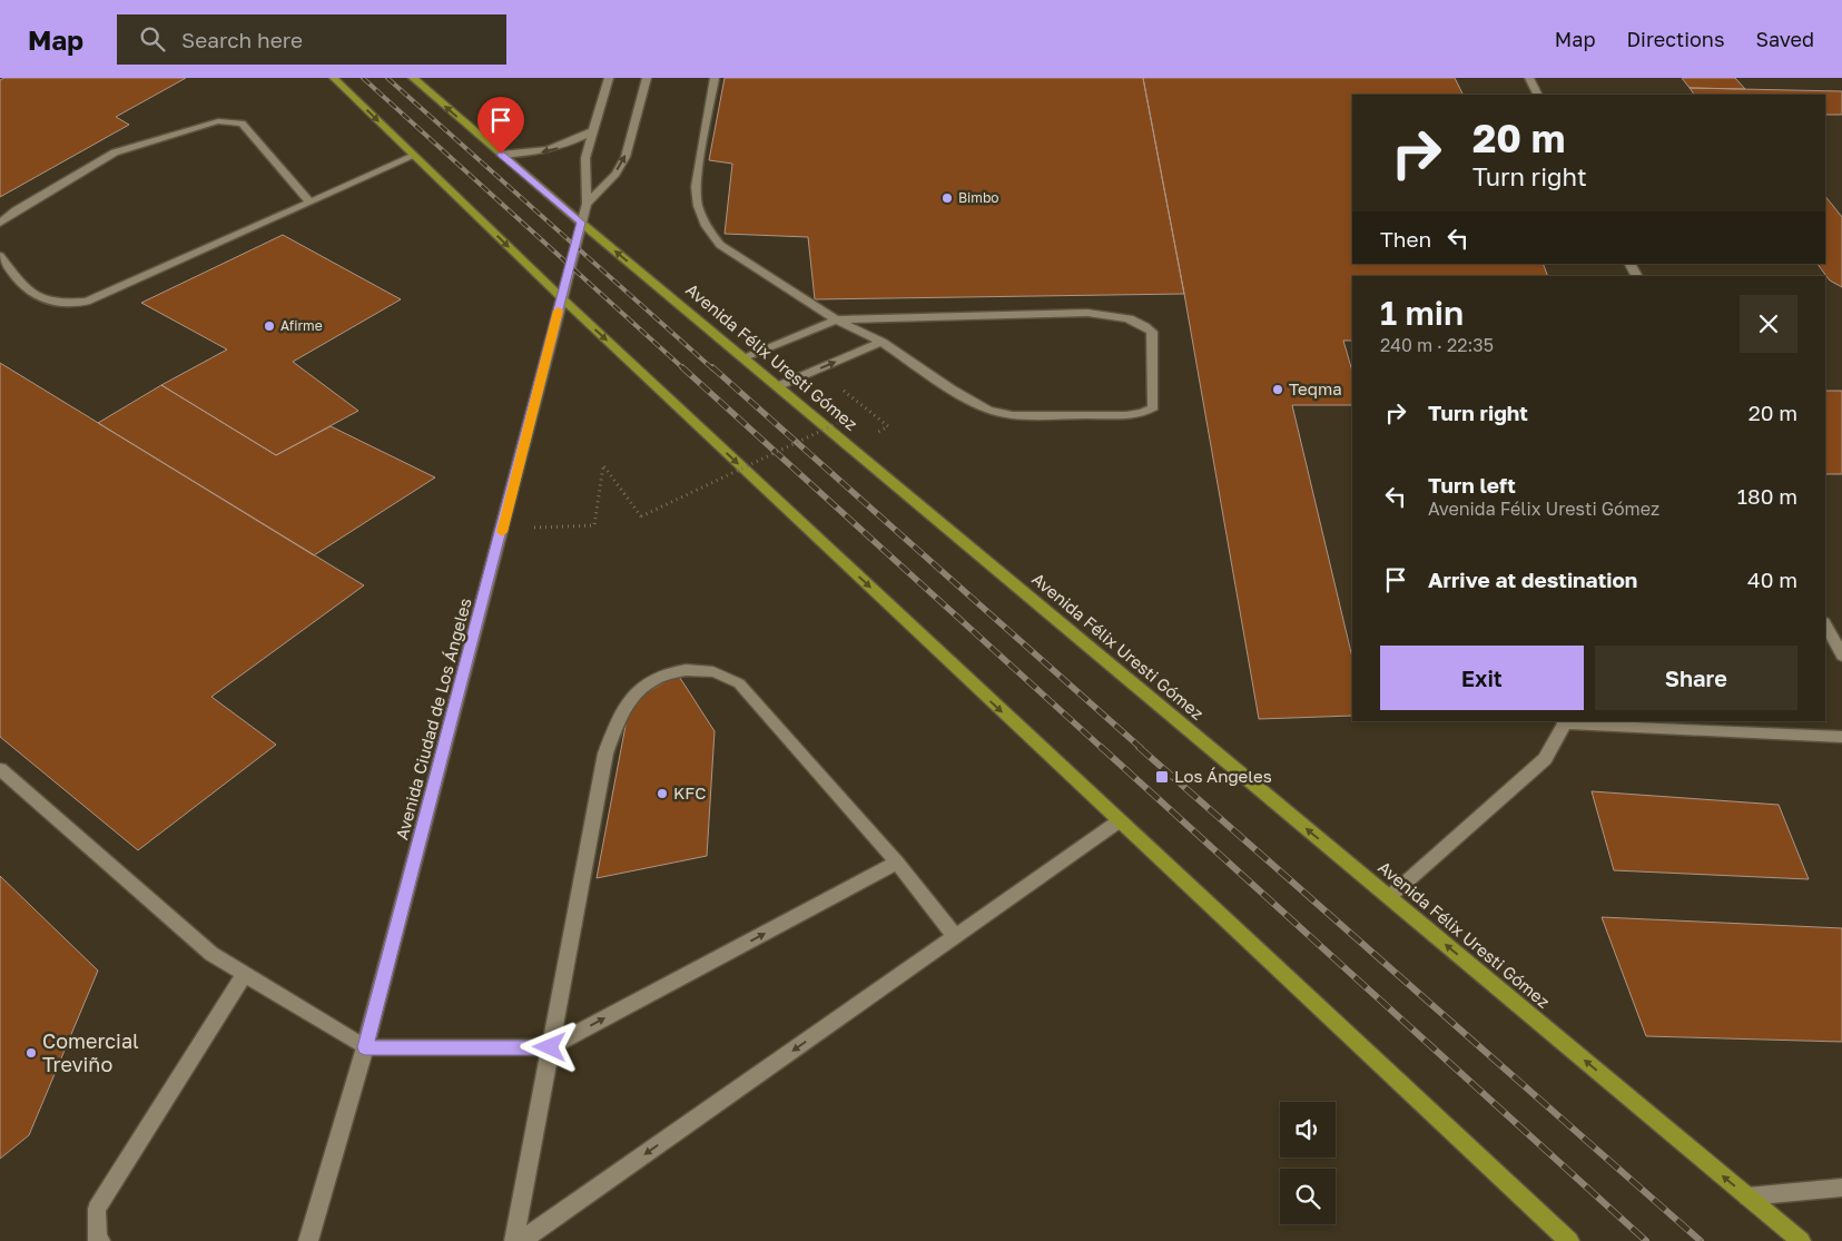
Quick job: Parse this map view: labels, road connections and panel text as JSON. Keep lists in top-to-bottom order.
{
  "streets": {
    "main road": ["Avenida Félix Uresti Gómez"],
    "street": ["Avenida Ciudad de Los Ángeles"]
  },
  "crossings": [
    ["Avenida Félix Uresti Gómez", "Avenida Ciudad de Los Ángeles"]
  ],
  "places": {
    "other": [
      "Bimbo",
      "Afirme",
      "Teqma",
      "KFC",
      "Comercial Treviño"
    ],
    "transit": ["Los Ángeles"]
  },
  "page": {
    "header": "Map",
    "search": "Search here",
    "nav": ["Map", "Directions", "Saved"],
    "turn": ["20 m", "Turn right"],
    "then": "Then",
    "heading": ["1 min", "240 m · 22:35"],
    "list": [
      {
        "name": "Turn right",
        "value": "20 m"
      },
      {
        "name": "Turn left",
        "note": "Avenida Félix Uresti Gómez",
        "value": "180 m"
      },
      {
        "name": "Arrive at destination",
        "value": "40 m"
      }
    ],
    "buttons": ["Exit", "Share"]
  }
}
